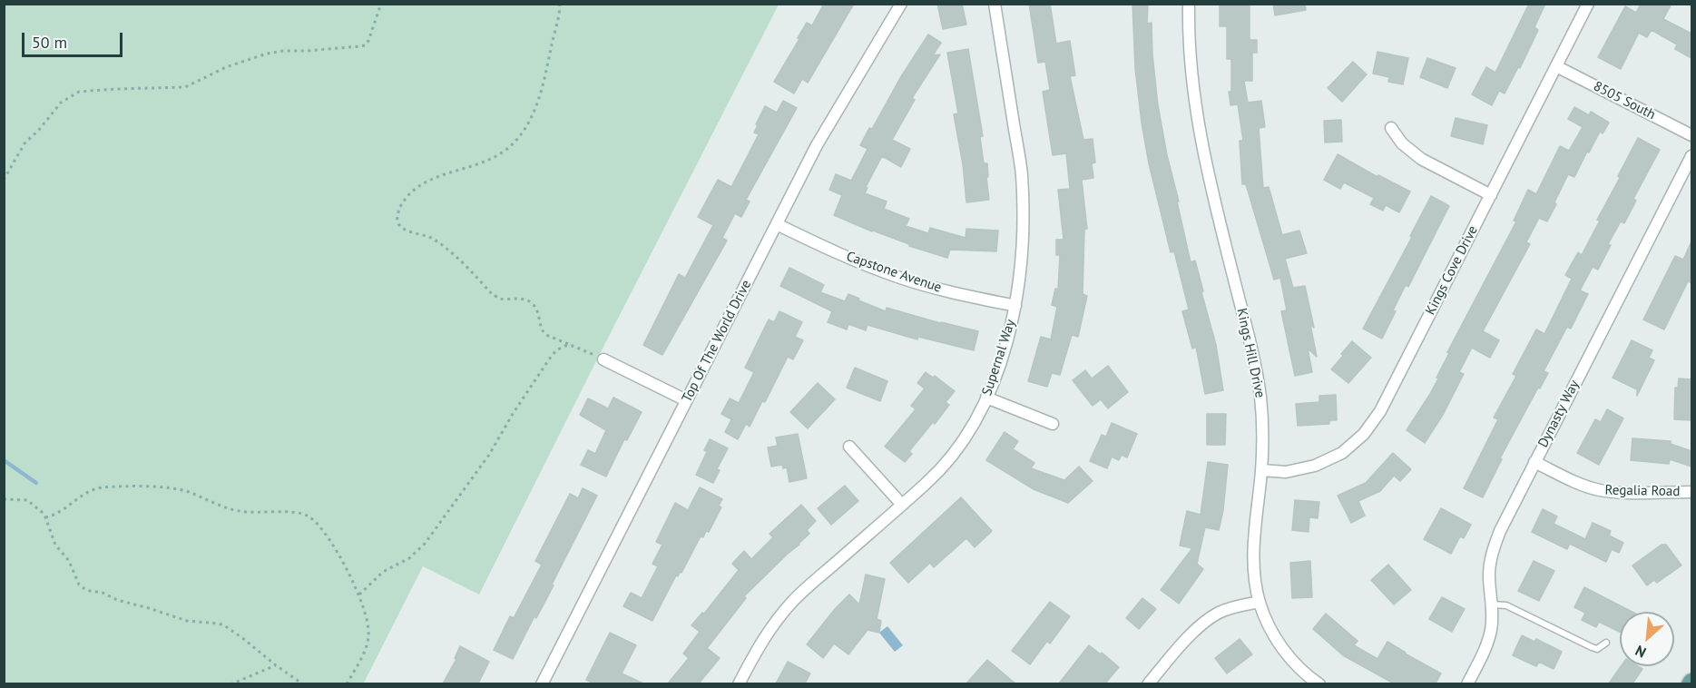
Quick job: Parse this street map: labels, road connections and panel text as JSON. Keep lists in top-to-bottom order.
{
  "streets": {
    "street": [
      "8505 South",
      "Kings Cove Drive",
      "Capstone Avenue",
      "Top Of The World Drive",
      "Kings Hill Drive",
      "Supernal Way",
      "Dynasty Way",
      "Regalia Road"
    ]
  },
  "crossings": [
    ["8505 South", "Kings Cove Drive"],
    ["Kings Cove Drive", "Kings Hill Drive"],
    ["Capstone Avenue", "Top Of The World Drive"],
    ["Capstone Avenue", "Supernal Way"],
    ["Dynasty Way", "Regalia Road"]
  ],
  "scale_bar": "50 m",
  "north": "bottom left"
}
